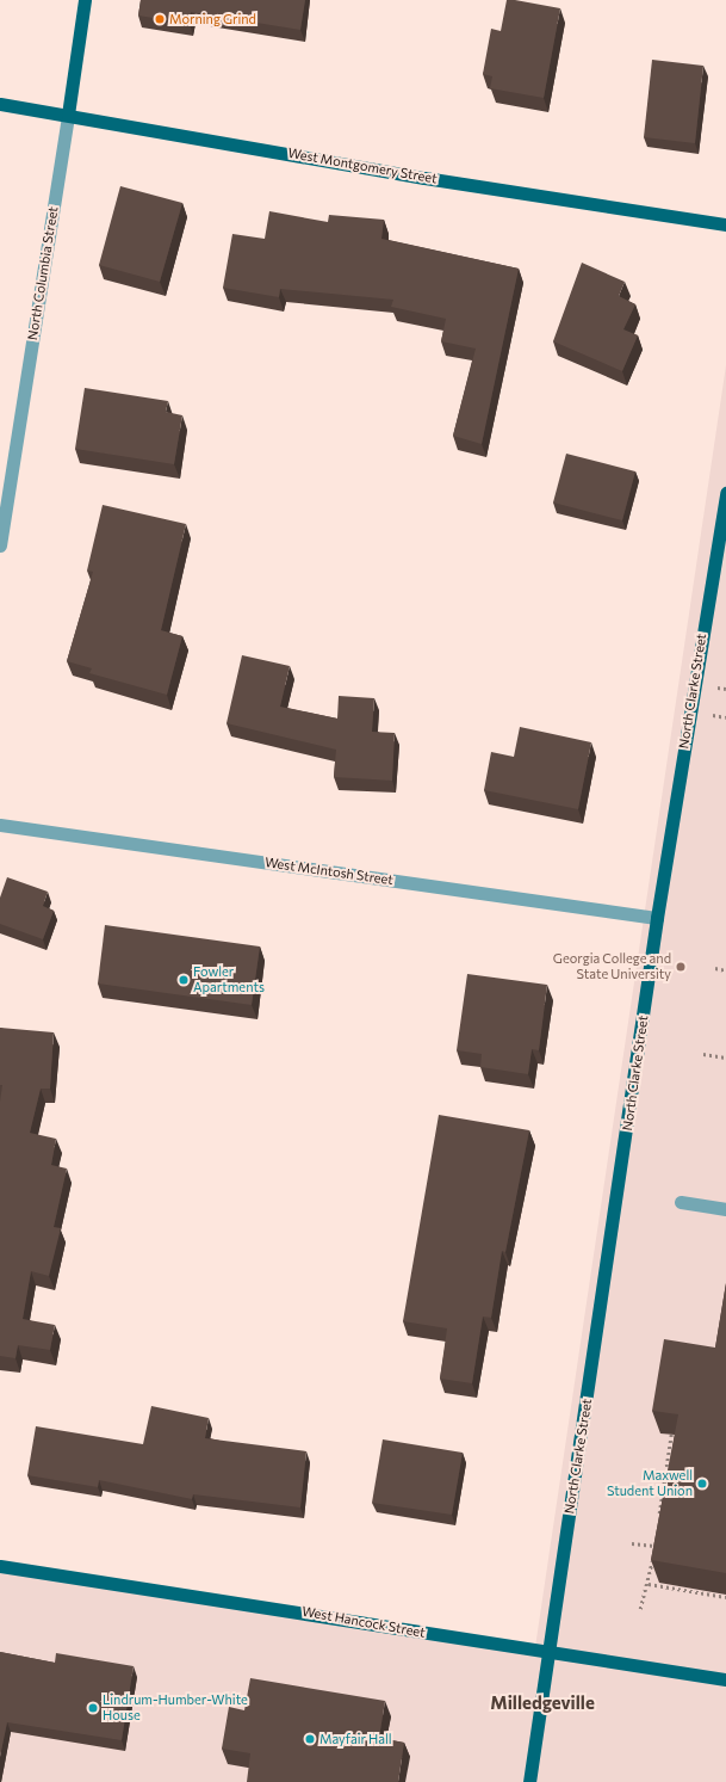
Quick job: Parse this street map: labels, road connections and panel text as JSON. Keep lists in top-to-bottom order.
{
  "streets": {
    "main road": [
      "West Montgomery Street",
      "North Columbia Street",
      "North Clarke Street",
      "West Hancock Street"
    ],
    "street": ["West McIntosh Street"]
  },
  "crossings": [
    ["West Montgomery Street", "North Columbia Street"],
    ["North Clarke Street", "West McIntosh Street"],
    ["North Clarke Street", "West Hancock Street"]
  ],
  "districts": ["Milledgeville"],
  "places": [
    "Morning Grind",
    "Georgia College and State University",
    "Fowler Apartments",
    "Maxwell Student Union",
    "Lindrum-Humber-White House",
    "Mayfair Hall"
  ]
}
